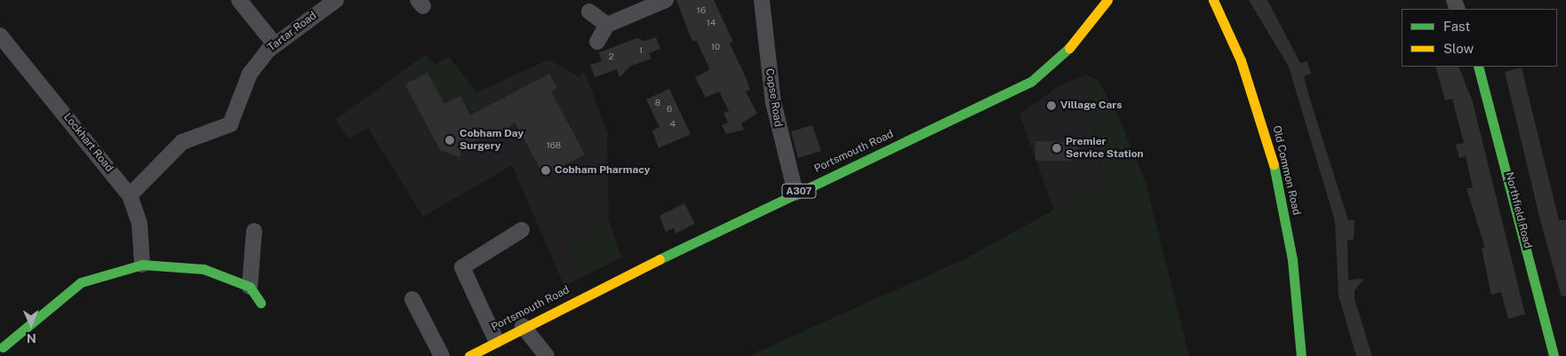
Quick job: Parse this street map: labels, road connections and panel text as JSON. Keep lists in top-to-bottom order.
{
  "streets": {
    "street": [
      "Tartar Road",
      "Copse Road",
      "Lockhart Road",
      "Portsmouth Road",
      "Old Common Road",
      "A307",
      "Northfield Road"
    ]
  },
  "crossings": [
    ["Tartar Road", "Lockhart Road"],
    ["Copse Road", "Portsmouth Road"]
  ],
  "places": [
    "Village Cars",
    "Cobham Day Surgery",
    "Premier Service Station",
    "Cobham Pharmacy"
  ],
  "house_numbers": [
    "16",
    "14",
    "10",
    "1",
    "2",
    "8",
    "6",
    "4",
    "168"
  ],
  "legend": ["Fast", "Slow"],
  "north": "bottom"
}
